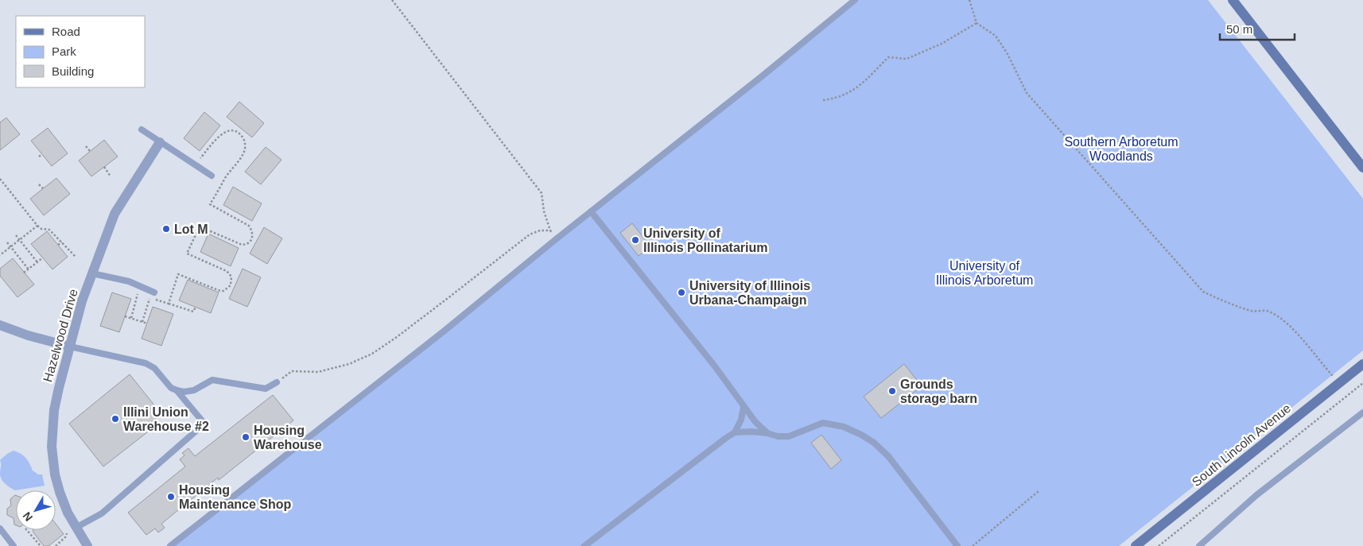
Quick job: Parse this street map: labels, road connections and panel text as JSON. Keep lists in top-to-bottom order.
{
  "streets": {
    "main road": ["South Lincoln Avenue"],
    "street": ["Hazelwood Drive"]
  },
  "parks": ["Southern Arboretum Woodlands", "University of Illinois Arboretum"],
  "places": [
    "Lot M",
    "University of Illinois Pollinatarium",
    "University of Illinois Urbana-Champaign",
    "Grounds storage barn",
    "Illini Union Warehouse #2",
    "Housing Warehouse",
    "Housing Maintenance Shop"
  ],
  "legend": ["Road", "Park", "Building"],
  "scale_bar": "50 m",
  "north": "bottom left"
}
